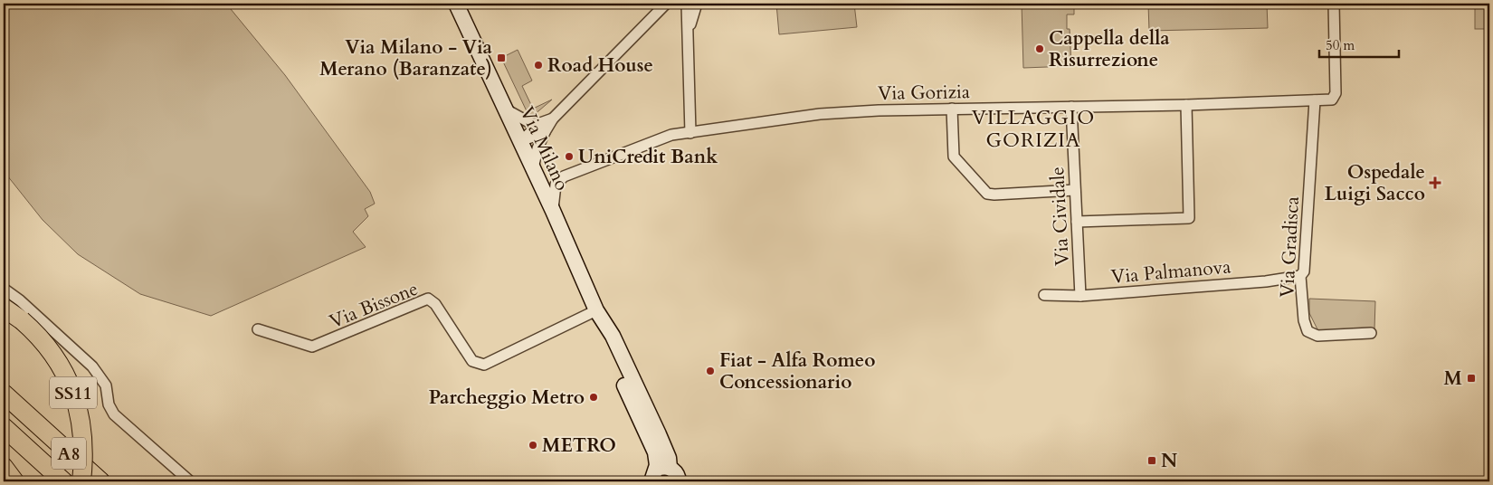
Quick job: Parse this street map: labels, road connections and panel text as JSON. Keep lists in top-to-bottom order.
{
  "streets": {
    "highway": ["SS11", "A8"],
    "main road": ["Via Milano"],
    "street": [
      "Via Gorizia",
      "Via Cividale",
      "Via Gradisca",
      "Via Palmanova",
      "Via Bissone"
    ]
  },
  "crossings": [
    ["Via Gorizia", "Via Milano"],
    ["Via Gorizia", "Via Cividale"],
    ["Via Gorizia", "Via Gradisca"],
    ["Via Milano", "Via Bissone"],
    ["Via Cividale", "Via Palmanova"],
    ["Via Gradisca", "Via Palmanova"]
  ],
  "districts": ["VILLAGGIO GORIZIA"],
  "places": {
    "other": [
      "Cappella della Risurrezione",
      "Road House",
      "UniCredit Bank",
      "Fiat - Alfa Romeo Concessionario",
      "Parcheggio Metro",
      "METRO"
    ],
    "transit": ["Via Milano - Via Merano (Baranzate)", "M", "N"],
    "health": ["Ospedale Luigi Sacco"]
  },
  "scale_bar": "50 m"
}
